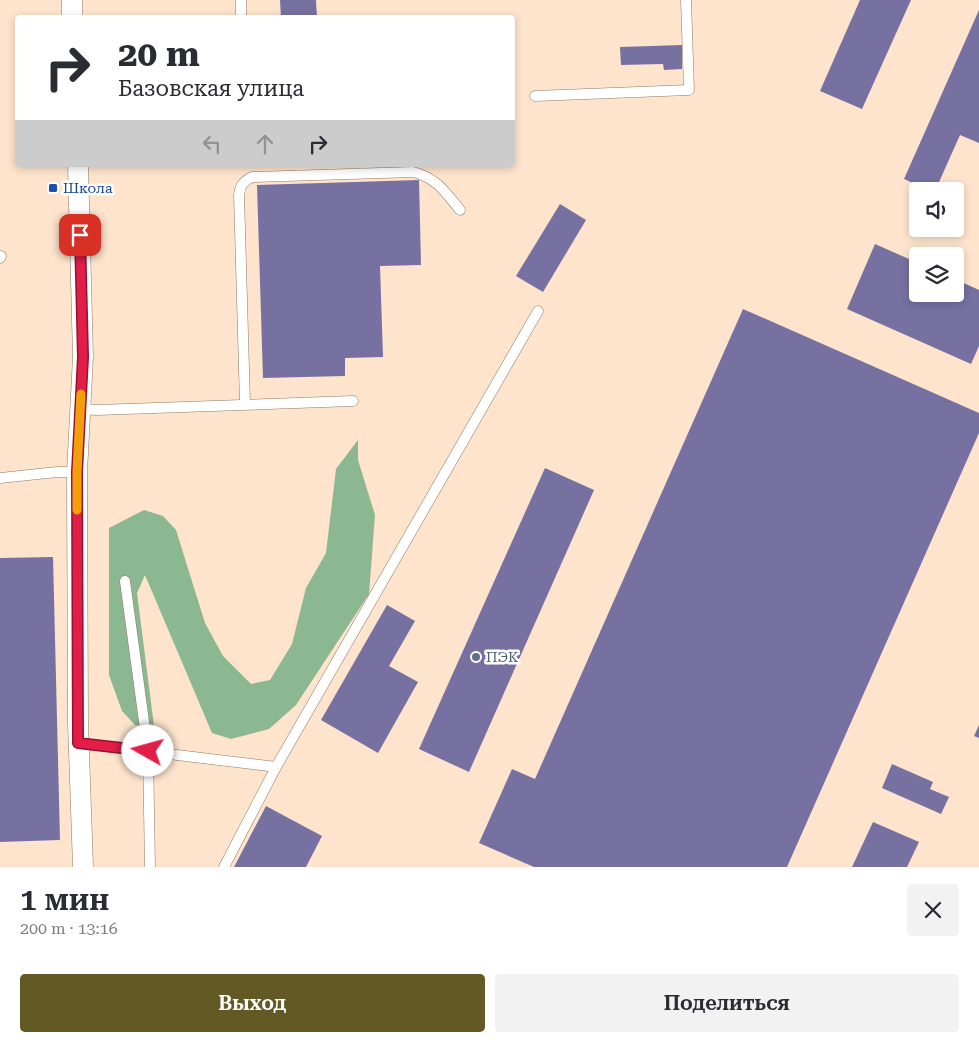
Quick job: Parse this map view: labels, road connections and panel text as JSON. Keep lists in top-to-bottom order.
{
  "places": {
    "transit": ["Школа"],
    "other": ["ПЭК"]
  },
  "page": {
    "turn": ["20 m", "Базовская улица"],
    "heading": ["1 мин", "200 m · 13:16"],
    "buttons": ["Выход", "Поделиться"]
  }
}
